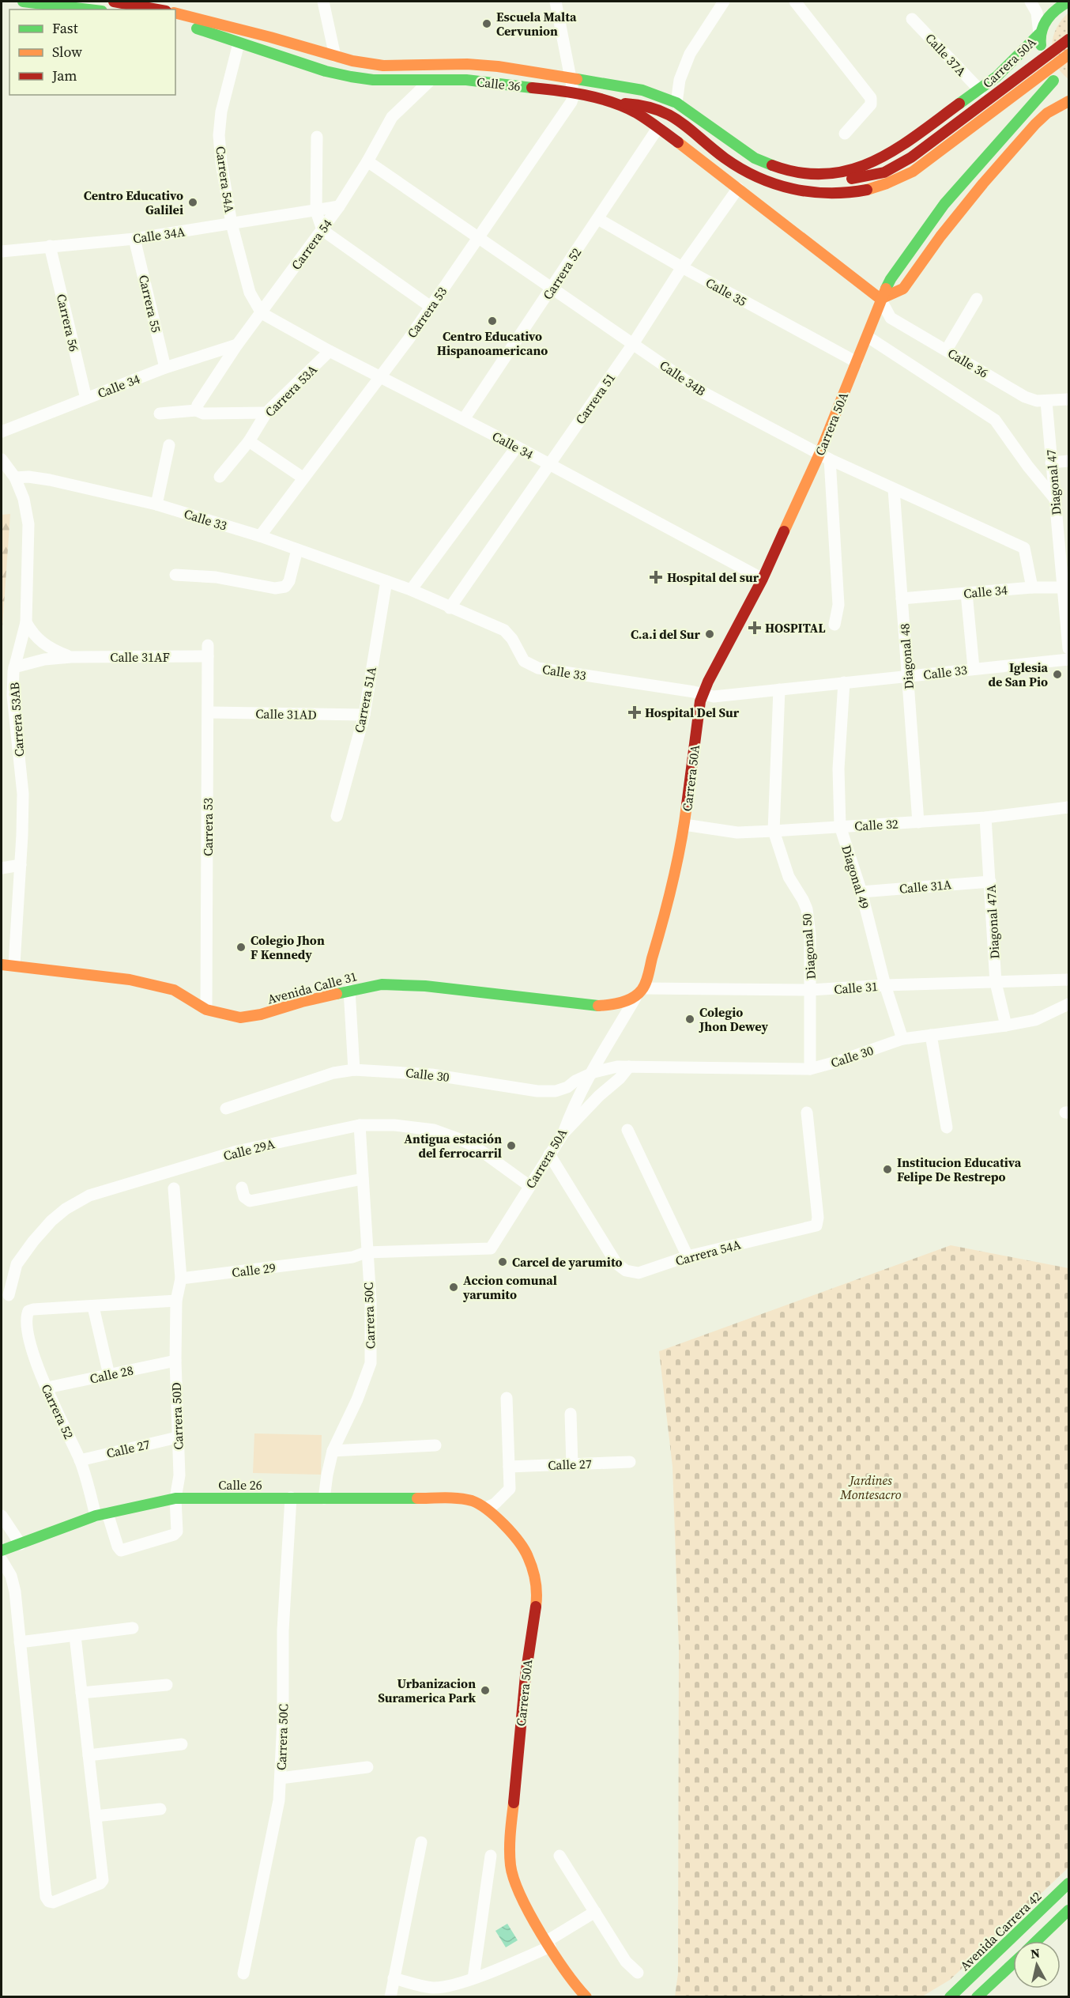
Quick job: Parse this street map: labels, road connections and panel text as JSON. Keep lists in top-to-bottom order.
{
  "streets": {
    "main road": [
      "Carrera 50A",
      "Calle 36",
      "Avenida Calle 31",
      "Calle 26",
      "Avenida Carrera 42"
    ],
    "street": [
      "Calle 37A",
      "Carrera 54A",
      "Calle 34A",
      "Carrera 54",
      "Carrera 52",
      "Calle 35",
      "Carrera 55",
      "Carrera 53",
      "Carrera 56",
      "Calle 34B",
      "Calle 34",
      "Carrera 53A",
      "Carrera 51",
      "Diagonal 47",
      "Calle 33",
      "Diagonal 48",
      "Calle 31AF",
      "Carrera 51A",
      "Calle 31AD",
      "Carrera 53AB",
      "Calle 32",
      "Diagonal 49",
      "Calle 31A",
      "Diagonal 47A",
      "Diagonal 50",
      "Calle 31",
      "Calle 30",
      "Calle 29A",
      "Calle 29",
      "Carrera 50C",
      "Calle 28",
      "Carrera 50D",
      "Calle 27"
    ]
  },
  "crossings": [
    ["Calle 37A", "Carrera 50A"],
    ["Carrera 50A", "Calle 36"],
    ["Carrera 50A", "Carrera 54A"],
    ["Carrera 50A", "Calle 35"],
    ["Carrera 50A", "Calle 34B"],
    ["Carrera 50A", "Calle 34"],
    ["Carrera 50A", "Calle 33"],
    ["Carrera 50A", "Calle 32"],
    ["Carrera 50A", "Avenida Calle 31"],
    ["Carrera 50A", "Calle 31"],
    ["Carrera 50A", "Calle 29A"],
    ["Carrera 50A", "Calle 29"],
    ["Carrera 50A", "Calle 26"],
    ["Calle 36", "Carrera 54A"],
    ["Calle 36", "Carrera 54"],
    ["Calle 36", "Carrera 52"],
    ["Calle 36", "Carrera 53"],
    ["Calle 36", "Carrera 51"],
    ["Calle 36", "Diagonal 47"],
    ["Carrera 54A", "Calle 34A"],
    ["Carrera 54A", "Carrera 54"],
    ["Carrera 54A", "Calle 34"],
    ["Calle 34A", "Carrera 54"],
    ["Calle 34A", "Carrera 55"],
    ["Calle 34A", "Carrera 56"],
    ["Carrera 54", "Calle 34B"],
    ["Carrera 54", "Calle 34"],
    ["Carrera 52", "Calle 35"],
    ["Carrera 52", "Calle 34B"],
    ["Carrera 52", "Calle 34"],
    ["Carrera 52", "Calle 28"],
    ["Carrera 52", "Calle 27"],
    ["Carrera 52", "Calle 26"],
    ["Calle 35", "Carrera 51"],
    ["Carrera 55", "Calle 34"],
    ["Carrera 53", "Calle 34B"],
    ["Carrera 53", "Calle 34"],
    ["Carrera 53", "Calle 33"],
    ["Carrera 53", "Calle 31AF"],
    ["Carrera 53", "Calle 31AD"],
    ["Carrera 53", "Avenida Calle 31"],
    ["Carrera 56", "Calle 34"],
    ["Calle 34B", "Calle 34"],
    ["Calle 34B", "Carrera 51"],
    ["Calle 34B", "Diagonal 48"],
    ["Calle 34", "Carrera 53A"],
    ["Calle 34", "Carrera 51"],
    ["Calle 34", "Diagonal 47"],
    ["Calle 34", "Diagonal 48"],
    ["Carrera 51", "Calle 33"],
    ["Calle 33", "Diagonal 48"],
    ["Calle 33", "Carrera 51A"],
    ["Calle 33", "Carrera 53AB"],
    ["Calle 33", "Diagonal 49"],
    ["Calle 33", "Diagonal 50"],
    ["Diagonal 48", "Calle 32"],
    ["Calle 31AF", "Carrera 53AB"],
    ["Carrera 51A", "Calle 31AD"],
    ["Carrera 53AB", "Avenida Calle 31"],
    ["Calle 32", "Diagonal 49"],
    ["Calle 32", "Diagonal 47A"],
    ["Calle 32", "Diagonal 50"],
    ["Diagonal 49", "Calle 31A"],
    ["Diagonal 49", "Calle 31"],
    ["Diagonal 49", "Calle 30"],
    ["Calle 31A", "Diagonal 47A"],
    ["Diagonal 47A", "Calle 31"],
    ["Diagonal 47A", "Calle 30"],
    ["Diagonal 50", "Calle 31"],
    ["Diagonal 50", "Calle 30"],
    ["Avenida Calle 31", "Calle 31"],
    ["Calle 29A", "Carrera 50C"],
    ["Calle 29", "Carrera 50C"],
    ["Carrera 50C", "Calle 26"],
    ["Calle 28", "Carrera 50D"],
    ["Carrera 50D", "Calle 27"],
    ["Carrera 50D", "Calle 26"]
  ],
  "parks": ["Jardines Montesacro"],
  "places": {
    "other": [
      "Escuela Malta Cervunion",
      "Centro Educativo Galilei",
      "Centro Educativo Hispanoamericano",
      "C.a.i del Sur",
      "Iglesia de San Pio",
      "Colegio Jhon F Kennedy",
      "Colegio Jhon Dewey",
      "Antigua estación del ferrocarril",
      "Institucion Educativa Felipe De Restrepo",
      "Carcel de yarumito",
      "Accion comunal yarumito",
      "Urbanizacion Suramerica Park"
    ],
    "health": ["Hospital del sur", "HOSPITAL", "Hospital Del Sur"]
  },
  "legend": ["Fast", "Slow", "Jam"],
  "north": "top"
}
